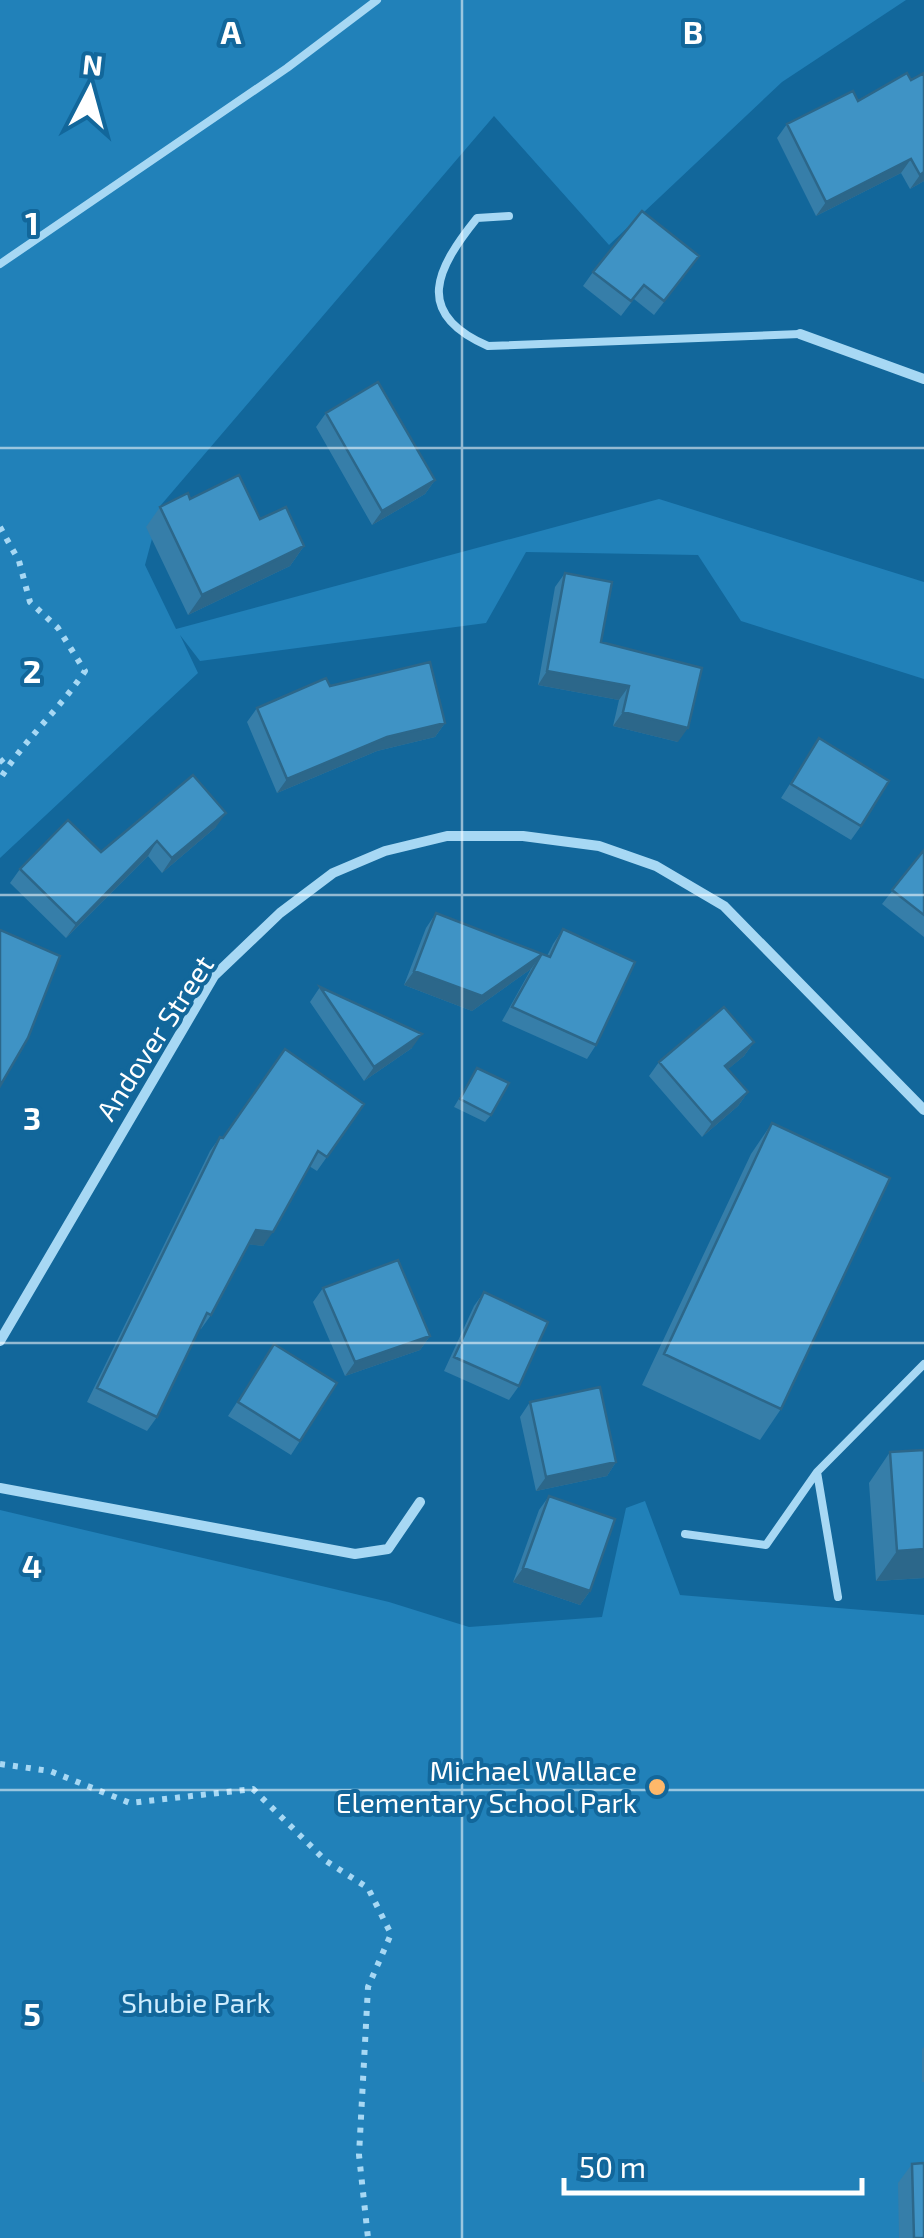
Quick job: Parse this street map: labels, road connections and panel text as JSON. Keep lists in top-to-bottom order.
{
  "streets": {
    "street": ["Andover Street"]
  },
  "parks": ["Shubie Park"],
  "places": ["Michael Wallace Elementary School Park"],
  "scale_bar": "50 m",
  "north": "top",
  "grid": {
    "columns": ["A", "B"],
    "rows": [
      "1",
      "2",
      "3",
      "4",
      "5"
    ]
  }
}
